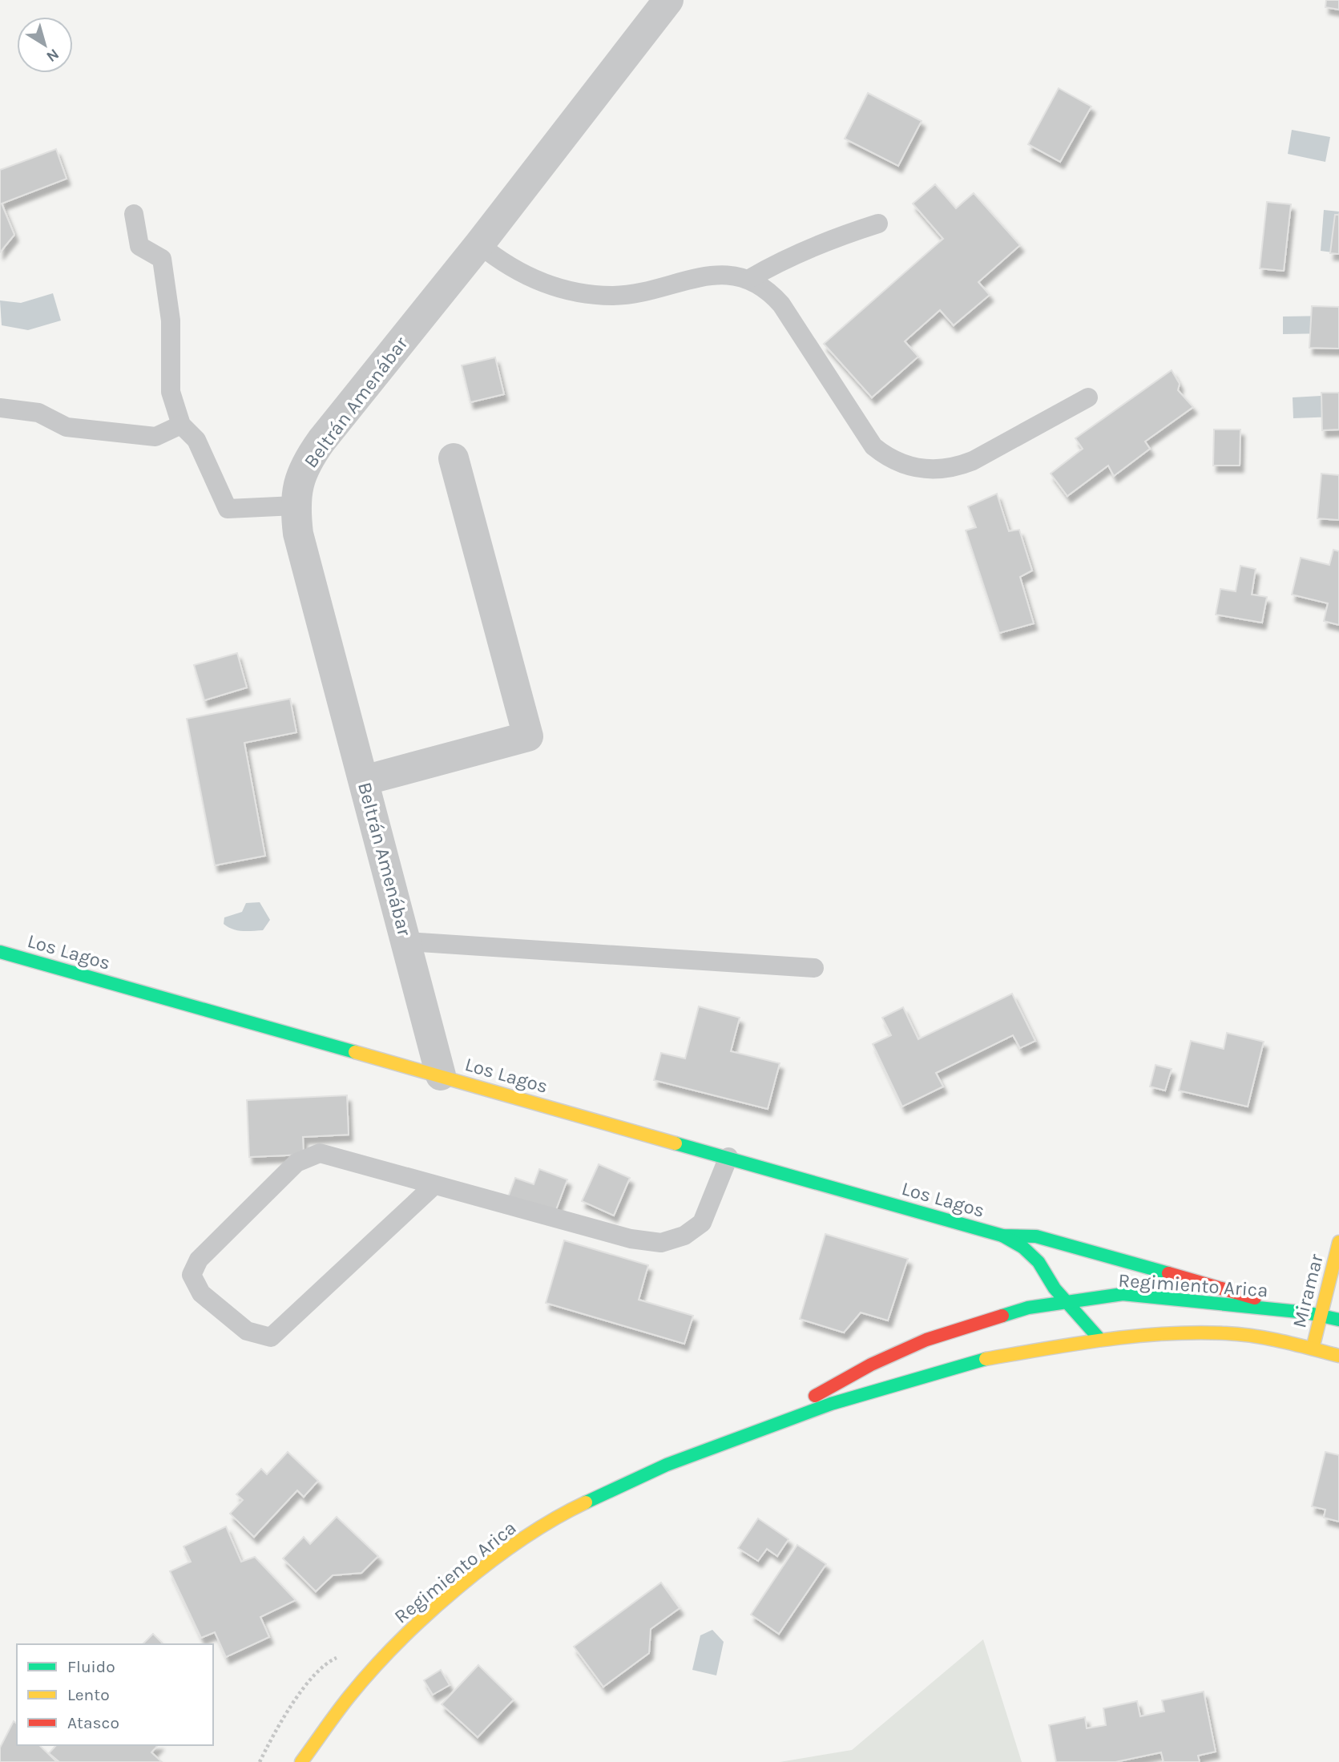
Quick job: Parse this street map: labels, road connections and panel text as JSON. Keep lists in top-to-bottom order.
{
  "streets": {
    "main road": ["Los Lagos", "Regimiento Arica", "Miramar"],
    "street": ["Beltrán Amenábar"]
  },
  "crossings": [
    ["Beltrán Amenábar", "Los Lagos"],
    ["Los Lagos", "Regimiento Arica"],
    ["Regimiento Arica", "Miramar"]
  ],
  "legend": ["Fluido", "Lento", "Atasco"],
  "north": "bottom right"
}
